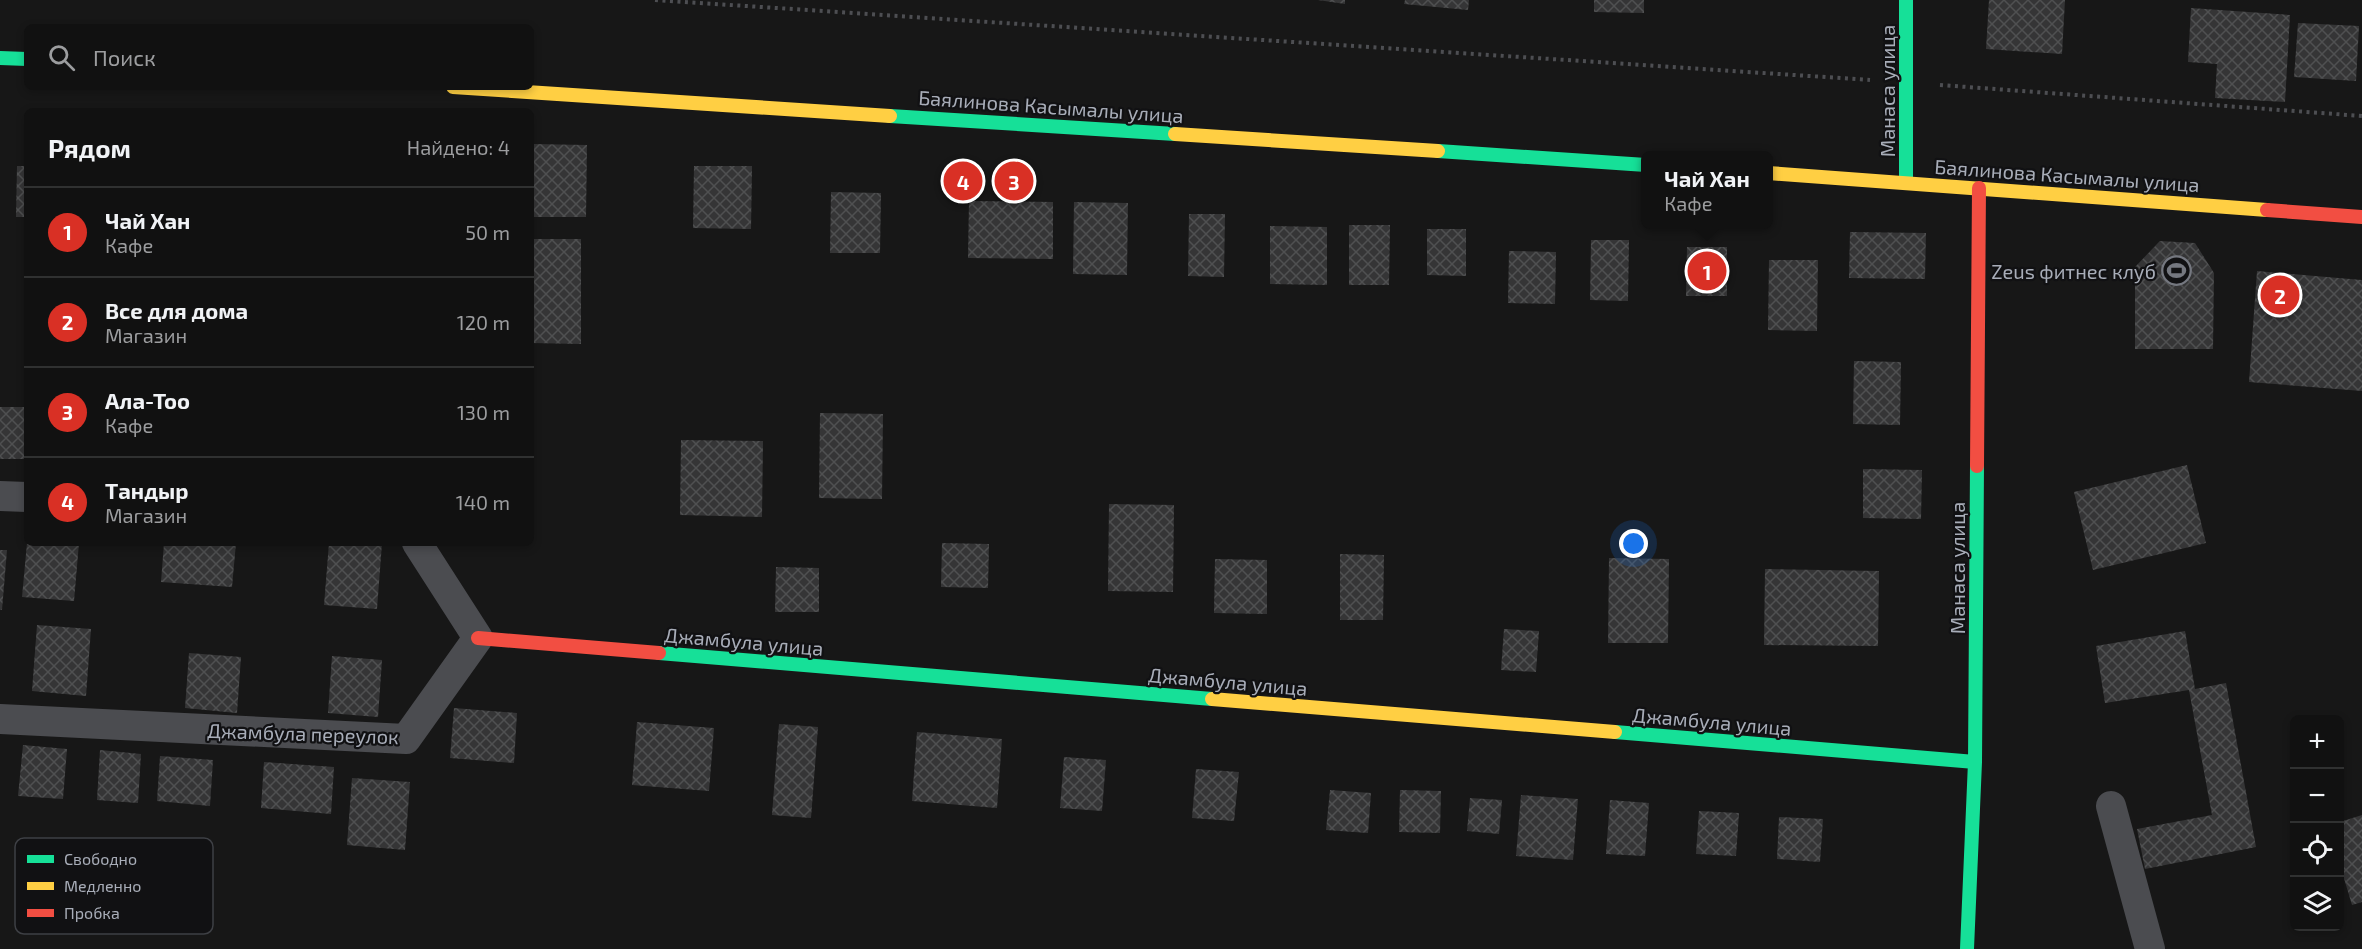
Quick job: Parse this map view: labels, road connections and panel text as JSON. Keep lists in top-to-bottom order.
{
  "streets": {
    "street": [
      "Манаса улица",
      "Баялинова Касымалы улица",
      "Джамбула улица",
      "Джамбула переулок"
    ]
  },
  "crossings": [
    ["Манаса улица", "Баялинова Касымалы улица"],
    ["Манаса улица", "Джамбула улица"],
    ["Джамбула улица", "Джамбула переулок"]
  ],
  "places": {
    "sports": ["Zeus фитнес клуб"]
  },
  "legend": ["Свободно", "Медленно", "Пробка"],
  "page": {
    "search": "Поиск",
    "heading": ["Рядом", "Найдено: 4"],
    "popup": ["Чай Хан", "Кафе"],
    "pins": [
      "3",
      "4",
      "1",
      "2"
    ],
    "list": [
      {
        "mark": "1",
        "name": "Чай Хан",
        "note": "Кафе",
        "value": "50 m"
      },
      {
        "mark": "2",
        "name": "Все для дома",
        "note": "Магазин",
        "value": "120 m"
      },
      {
        "mark": "3",
        "name": "Ала-Тоо",
        "note": "Кафе",
        "value": "130 m"
      },
      {
        "mark": "4",
        "name": "Тандыр",
        "note": "Магазин",
        "value": "140 m"
      }
    ],
    "map_buttons": ["+", "−"]
  }
}
